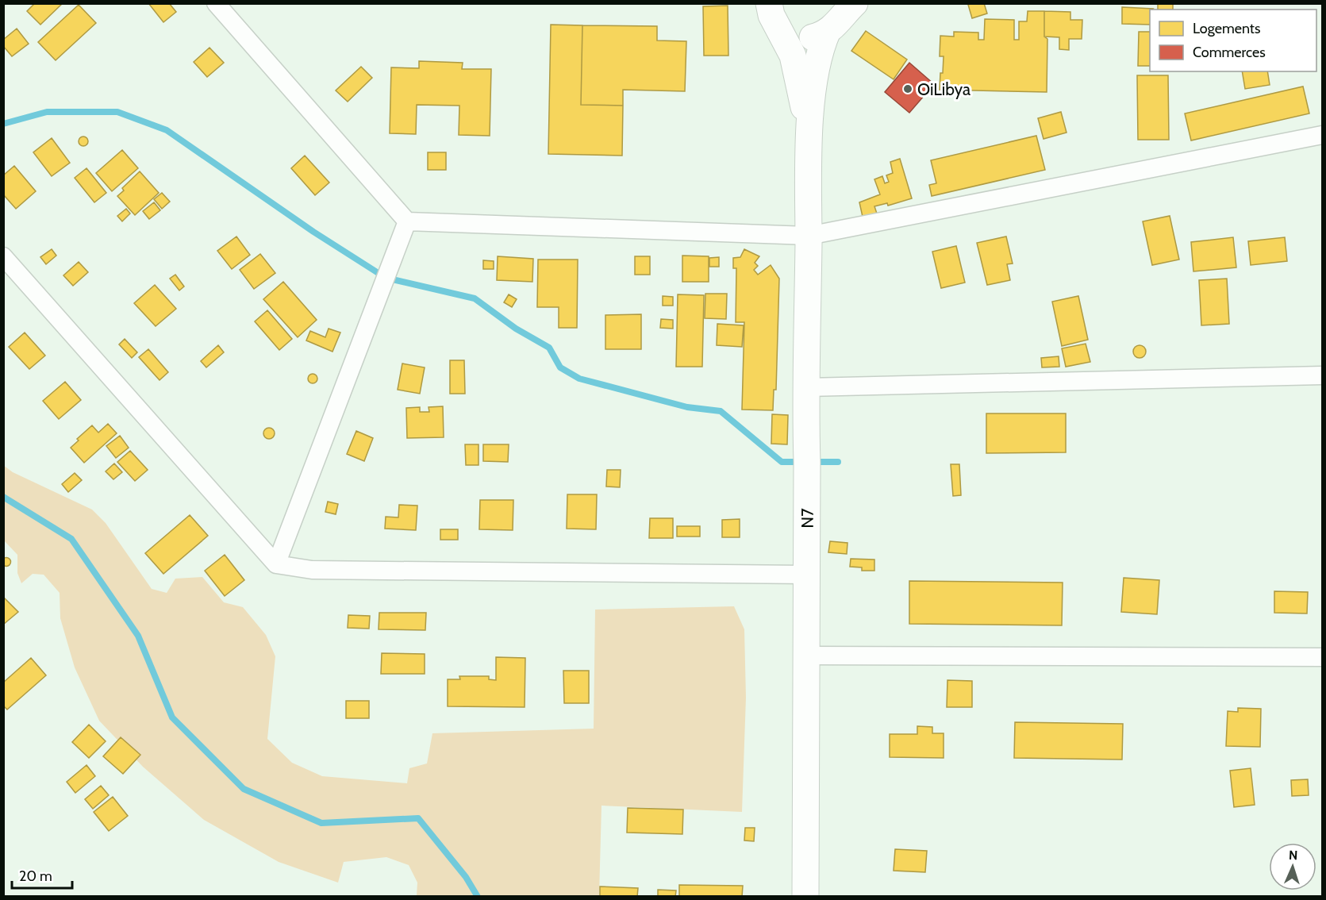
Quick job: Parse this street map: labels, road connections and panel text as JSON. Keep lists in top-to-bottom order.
{
  "streets": {
    "main road": ["N7"]
  },
  "places": ["OiLibya"],
  "legend": ["Logements", "Commerces"],
  "scale_bar": "20 m",
  "north": "top"
}
